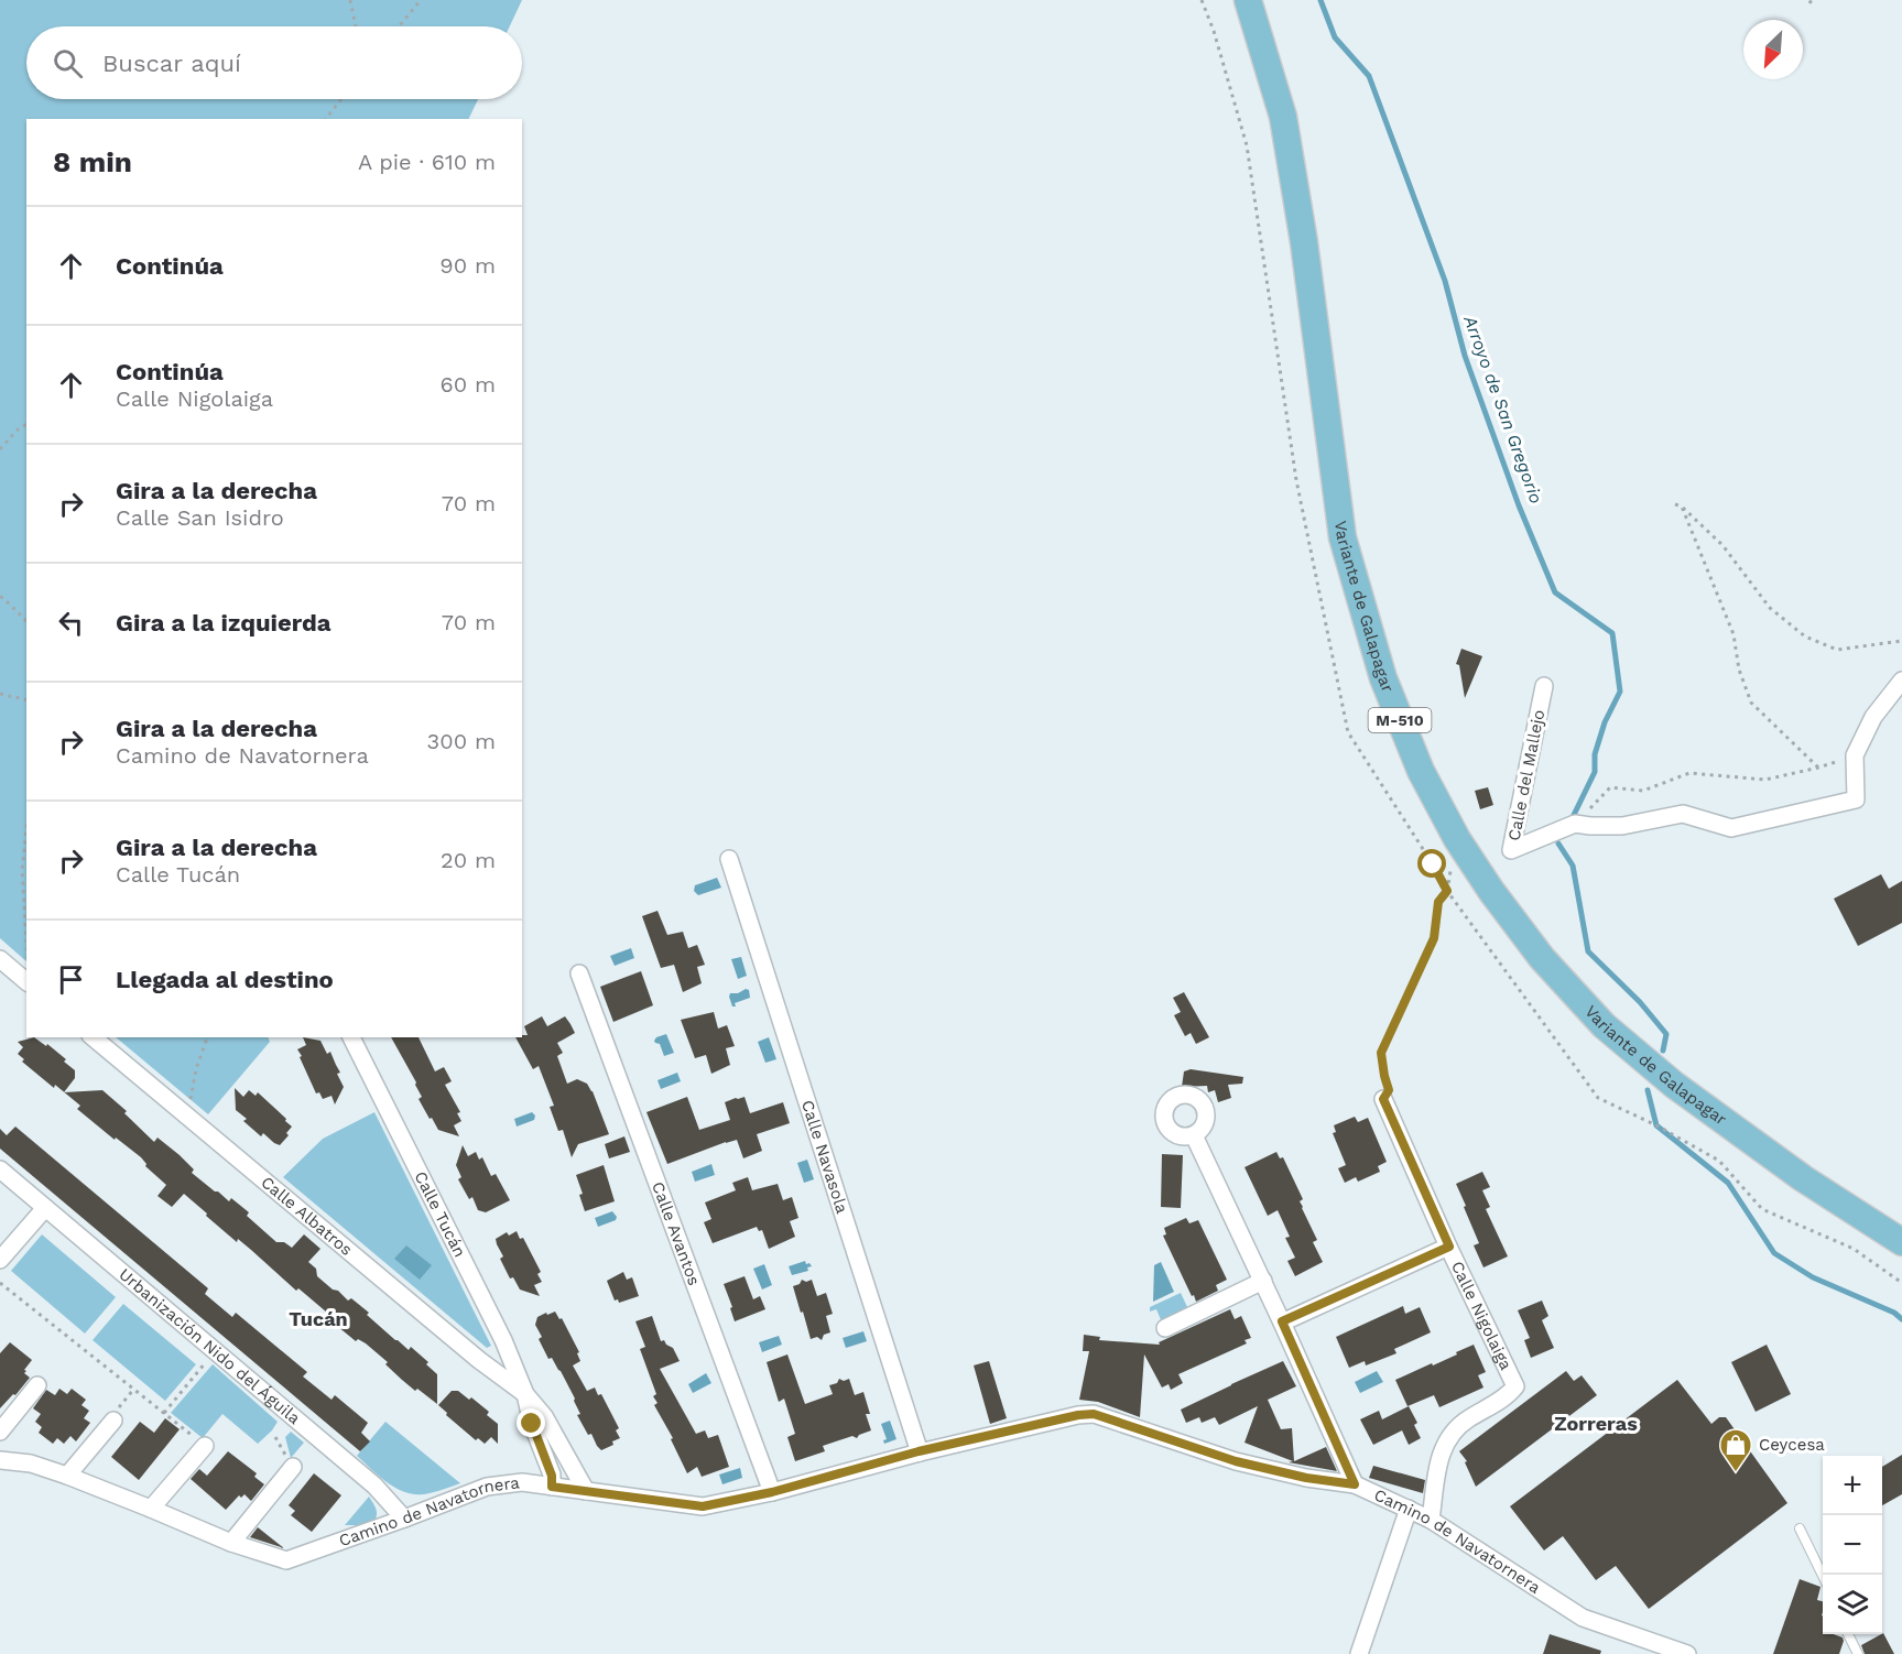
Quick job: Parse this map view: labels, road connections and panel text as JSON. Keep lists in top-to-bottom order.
{
  "streets": {
    "main road": ["Variante de Galapagar", "M-510"],
    "street": [
      "Calle del Mallejo",
      "Calle Navasola",
      "Calle Tucán",
      "Calle Albatros",
      "Calle Avantos",
      "Calle Nigolaiga",
      "Urbanización Nido del Águila",
      "Camino de Navatornera"
    ]
  },
  "crossings": [
    ["Calle Navasola", "Camino de Navatornera"],
    ["Calle Tucán", "Calle Albatros"],
    ["Calle Tucán", "Camino de Navatornera"],
    ["Calle Avantos", "Camino de Navatornera"],
    ["Calle Nigolaiga", "Camino de Navatornera"],
    ["Urbanización Nido del Águila", "Camino de Navatornera"]
  ],
  "districts": ["Tucán", "Zorreras"],
  "water": ["Arroyo de San Gregorio"],
  "places": {
    "shop": ["Ceycesa"]
  },
  "north": "bottom left",
  "page": {
    "search": "Buscar aquí",
    "heading": ["8 min", "A pie · 610 m"],
    "list": [
      ["Continúa", "90 m"],
      ["Continúa", "Calle Nigolaiga", "60 m"],
      ["Gira a la derecha", "Calle San Isidro", "70 m"],
      ["Gira a la izquierda", "70 m"],
      ["Gira a la derecha", "Camino de Navatornera", "300 m"],
      ["Gira a la derecha", "Calle Tucán", "20 m"],
      "Llegada al destino"
    ],
    "map_buttons": ["+", "−"]
  }
}
